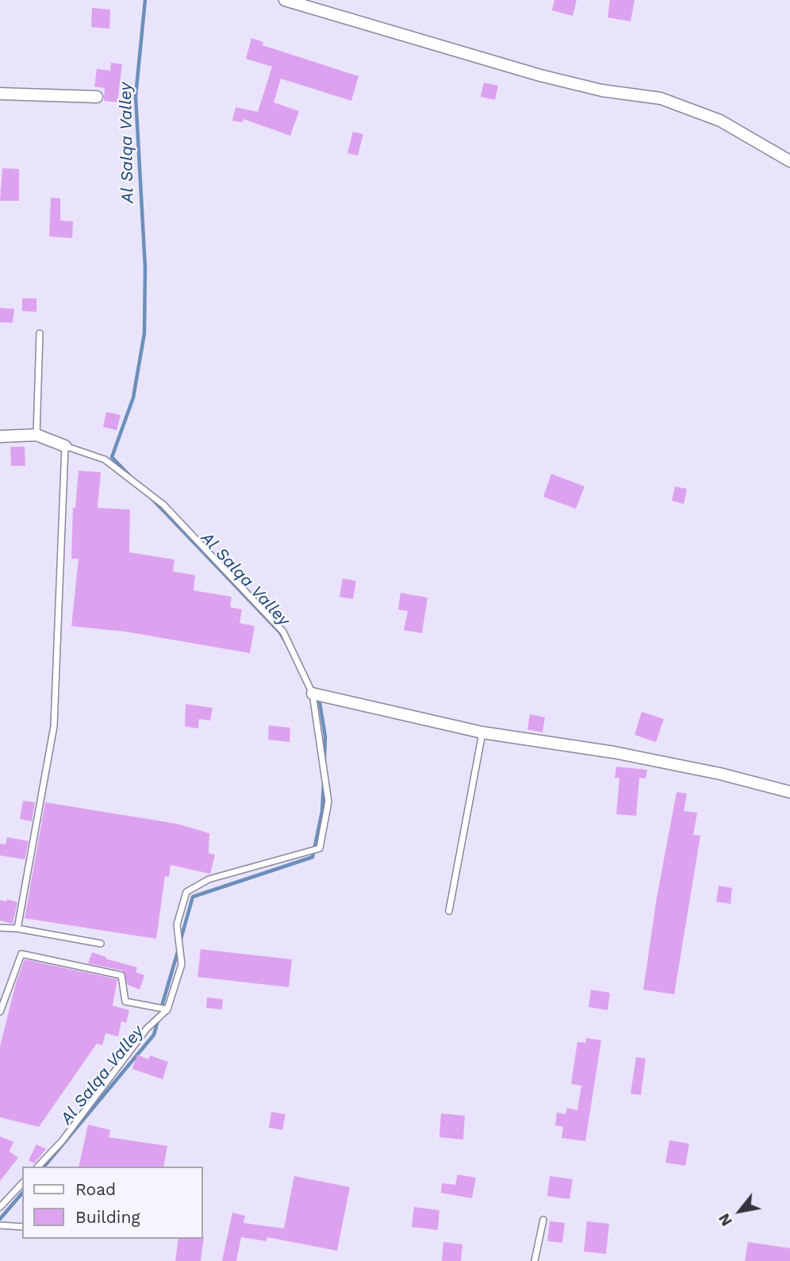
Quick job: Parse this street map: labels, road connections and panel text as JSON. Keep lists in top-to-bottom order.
{
  "water": ["Al Salqa Valley"],
  "legend": ["Road", "Building"],
  "north": "bottom left"
}
